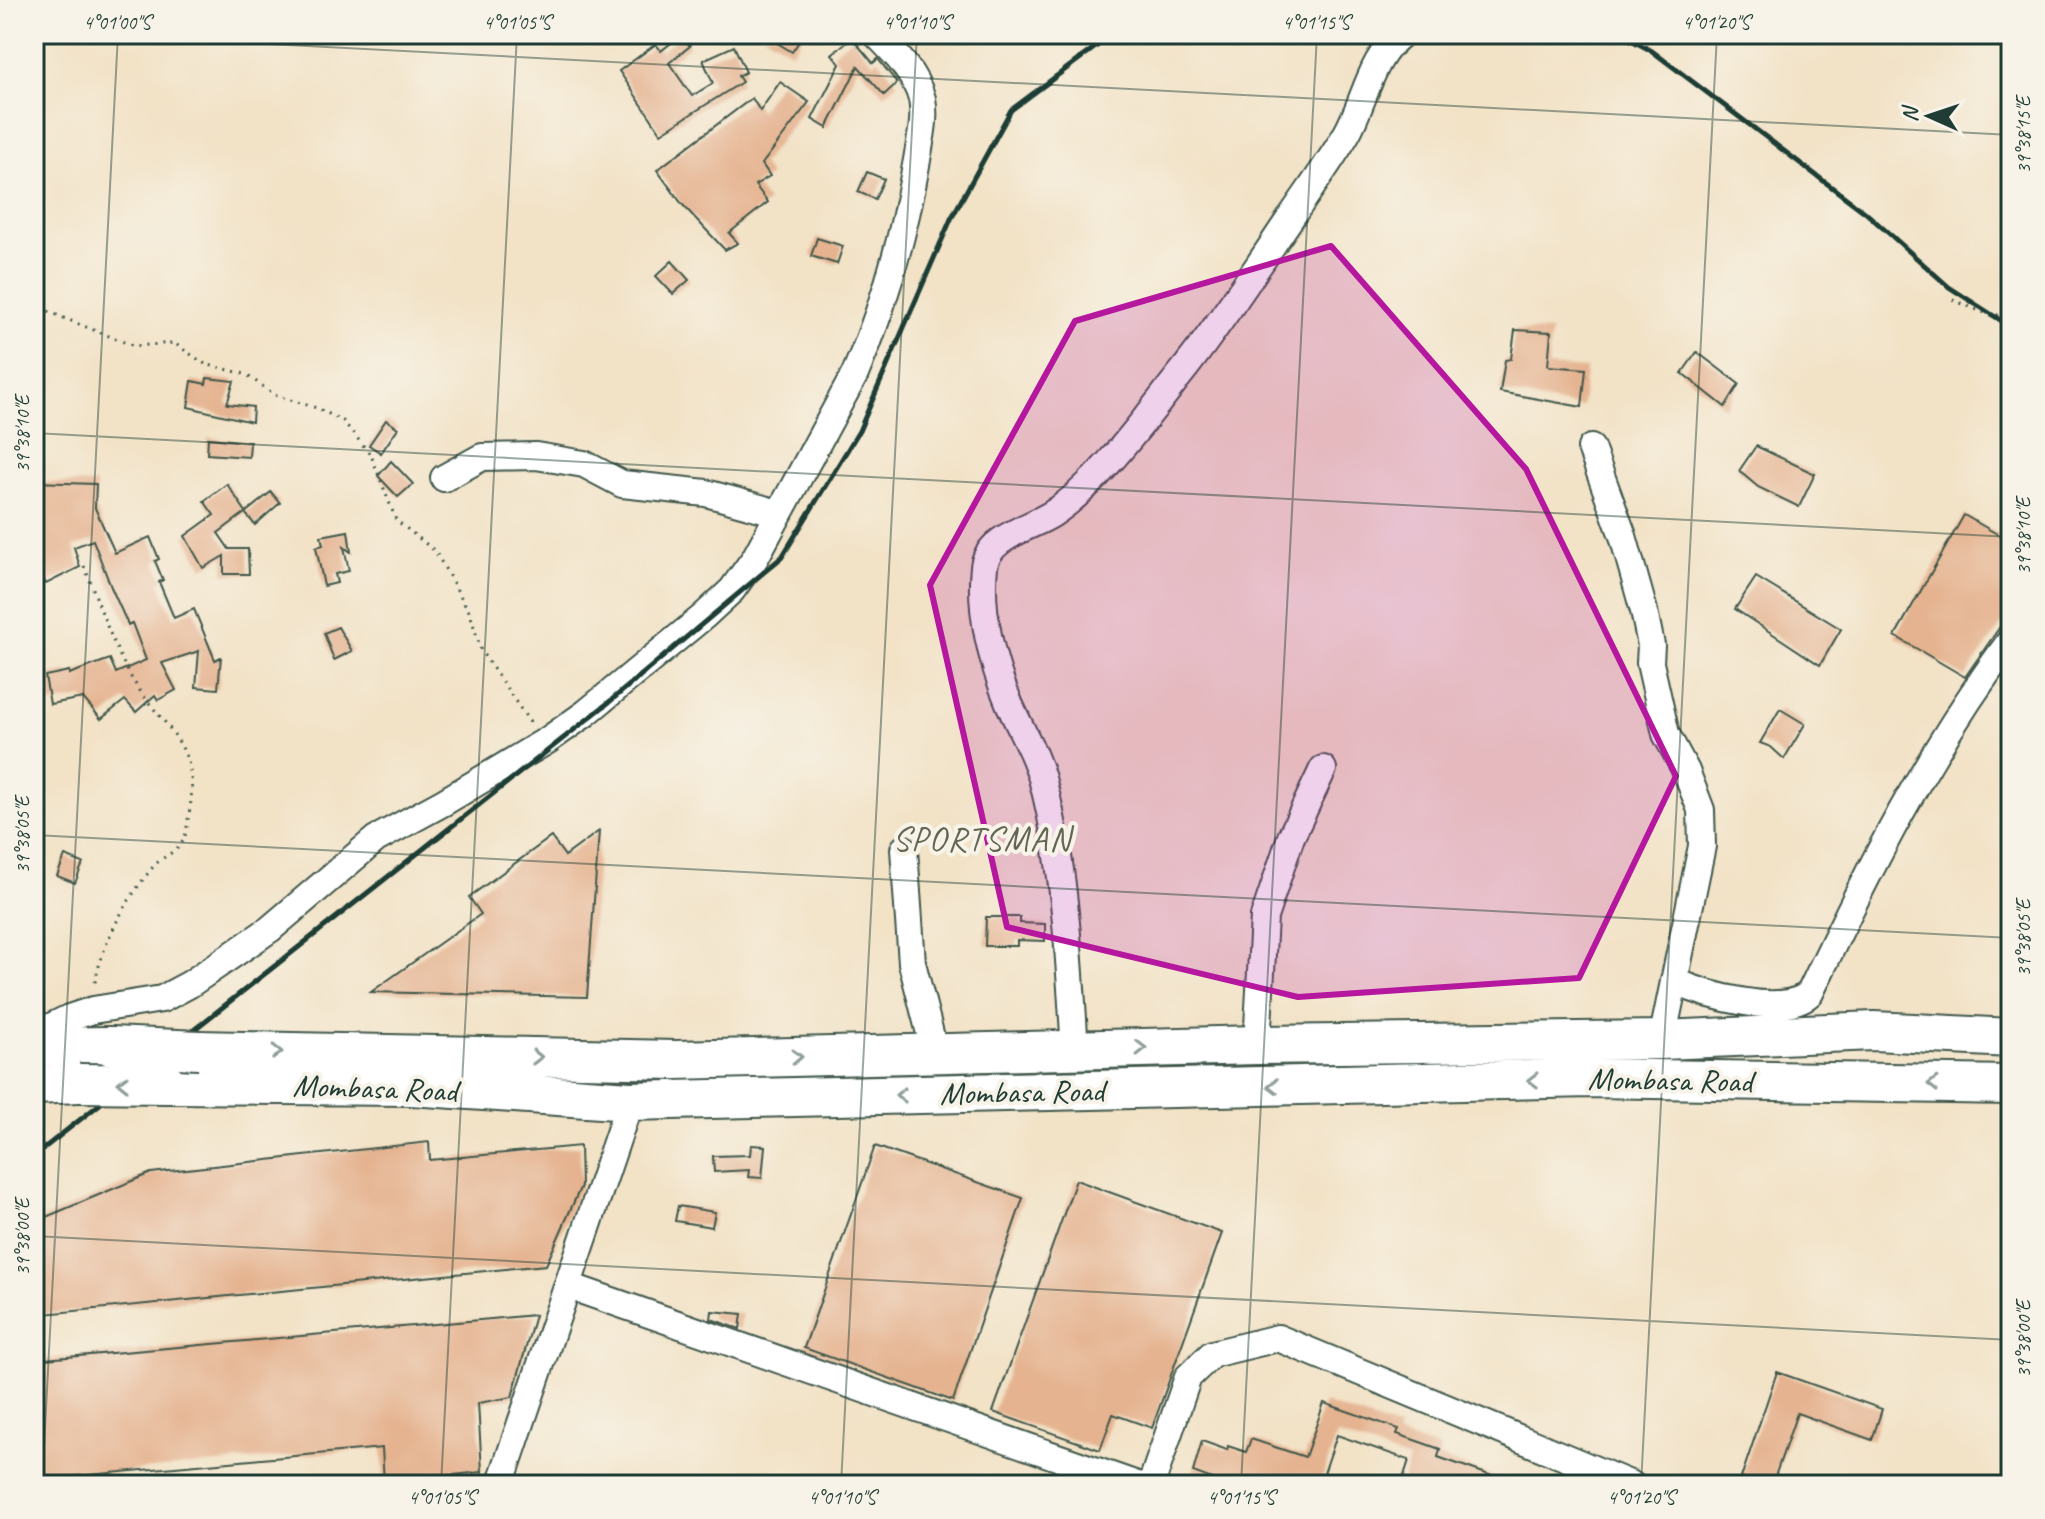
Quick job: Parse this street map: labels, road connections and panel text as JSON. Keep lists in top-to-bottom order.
{
  "streets": {
    "highway": ["Mombasa Road"]
  },
  "districts": ["SPORTSMAN"],
  "north": "left",
  "coordinates": [
    "4°01'00\"S",
    "4°01'05\"S",
    "4°01'10\"S",
    "4°01'15\"S",
    "4°01'20\"S",
    "39°38'15\"E",
    "39°38'10\"E",
    "39°38'05\"E",
    "39°38'00\"E"
  ]
}
